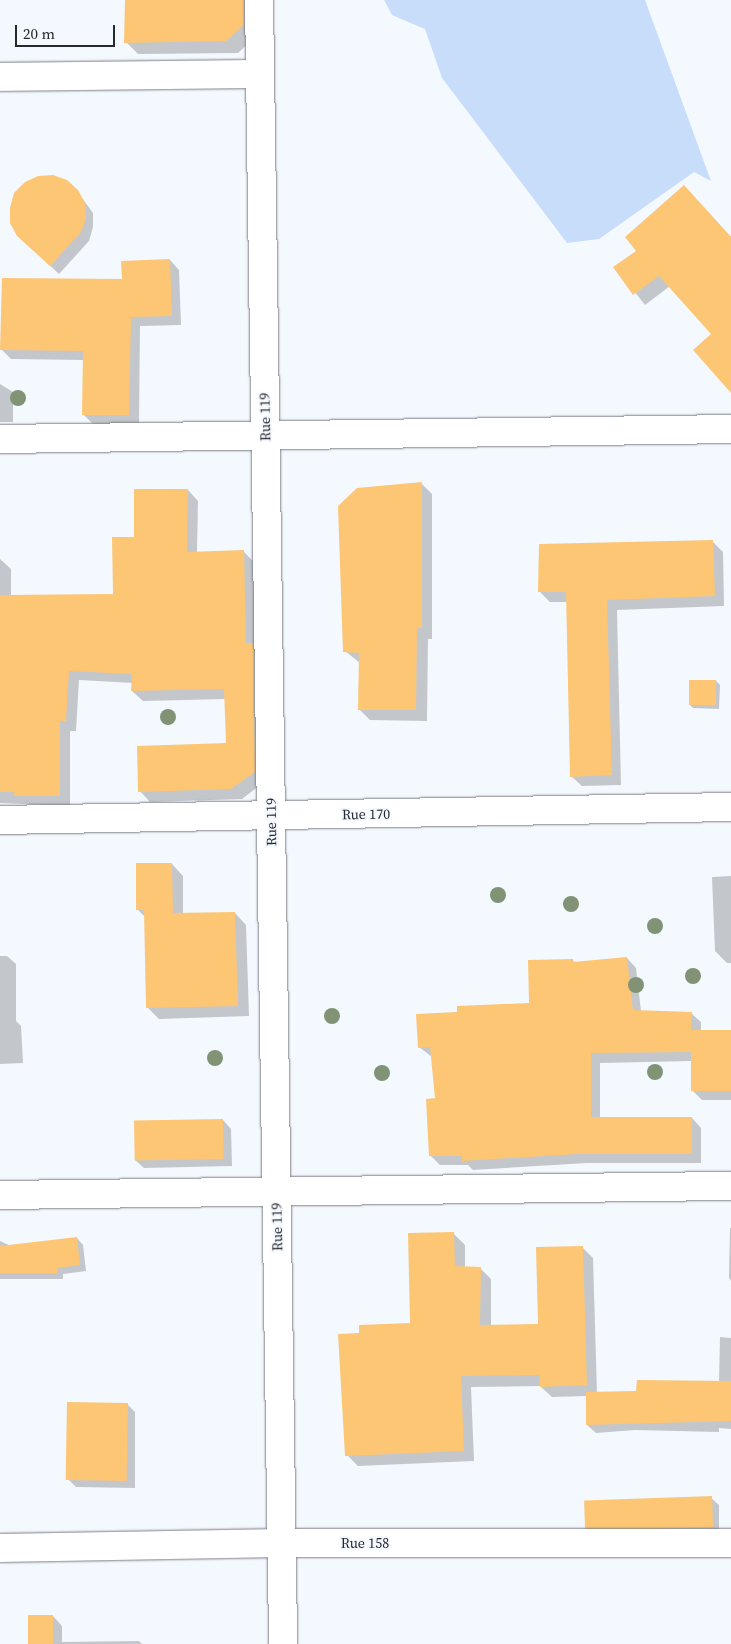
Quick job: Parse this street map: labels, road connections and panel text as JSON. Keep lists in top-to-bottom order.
{
  "streets": {
    "street": ["Rue 119", "Rue 170", "Rue 158"]
  },
  "crossings": [
    ["Rue 119", "Rue 170"],
    ["Rue 119", "Rue 158"]
  ],
  "scale_bar": "20 m"
}
